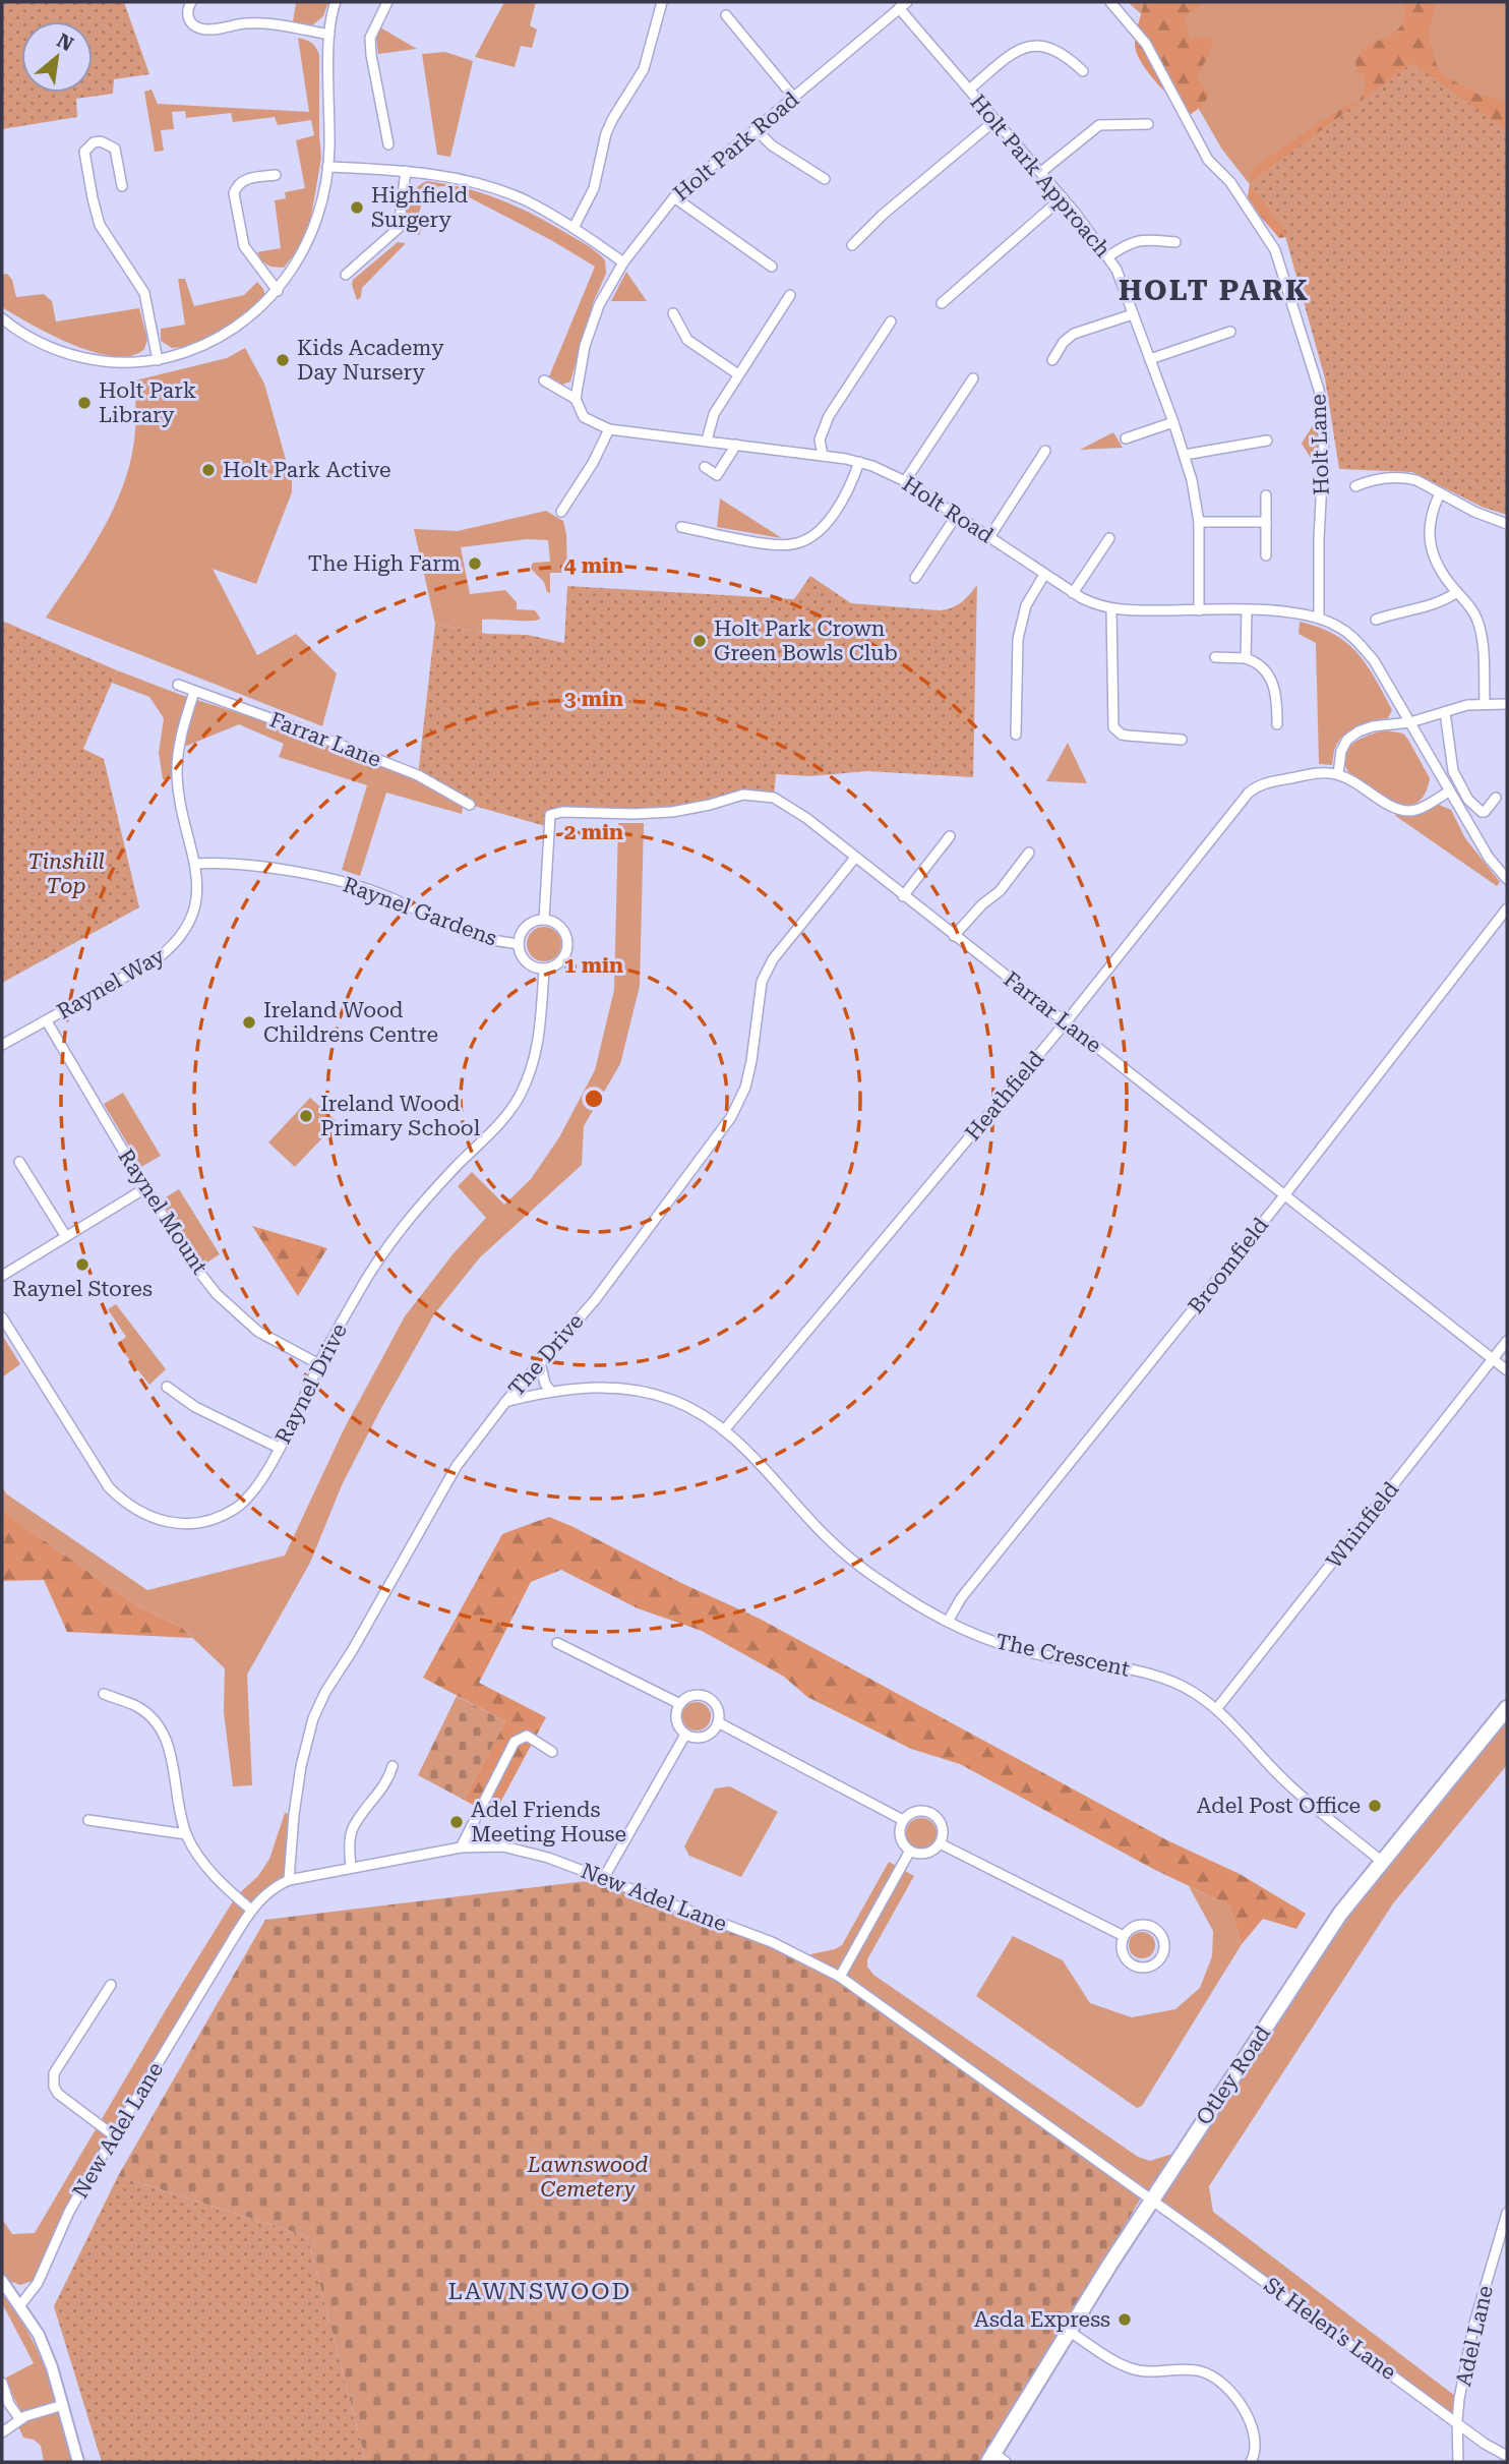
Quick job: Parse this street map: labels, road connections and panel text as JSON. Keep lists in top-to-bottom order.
{
  "streets": {
    "highway": ["Otley Road"],
    "street": [
      "Holt Park Road",
      "Holt Park Approach",
      "Holt Lane",
      "Holt Road",
      "Farrar Lane",
      "Raynel Gardens",
      "Raynel Way",
      "Heathfield",
      "Raynel Mount",
      "Broomfield",
      "The Drive",
      "Raynel Drive",
      "Whinfield",
      "The Crescent",
      "New Adel Lane",
      "St Helen's Lane",
      "Adel Lane"
    ]
  },
  "crossings": [
    ["Holt Park Road", "Holt Park Approach"],
    ["Holt Park Road", "Holt Road"],
    ["Holt Park Approach", "Holt Road"],
    ["Holt Lane", "Holt Road"],
    ["Farrar Lane", "Raynel Gardens"],
    ["Farrar Lane", "Raynel Way"],
    ["Farrar Lane", "Heathfield"],
    ["Farrar Lane", "Broomfield"],
    ["Farrar Lane", "The Drive"],
    ["Farrar Lane", "Raynel Drive"],
    ["Farrar Lane", "Whinfield"],
    ["Raynel Gardens", "Raynel Way"],
    ["Raynel Gardens", "Raynel Drive"],
    ["Raynel Way", "Raynel Mount"],
    ["Heathfield", "The Crescent"],
    ["Raynel Mount", "Raynel Drive"],
    ["Broomfield", "The Crescent"],
    ["The Drive", "The Crescent"],
    ["The Drive", "New Adel Lane"],
    ["Whinfield", "The Crescent"],
    ["The Crescent", "Otley Road"],
    ["New Adel Lane", "Otley Road"],
    ["New Adel Lane", "St Helen's Lane"],
    ["Otley Road", "St Helen's Lane"],
    ["St Helen's Lane", "Adel Lane"]
  ],
  "districts": ["HOLT PARK", "LAWNSWOOD"],
  "parks": ["Tinshill Top", "Lawnswood Cemetery"],
  "places": [
    "Highfield Surgery",
    "Kids Academy Day Nursery",
    "Holt Park Library",
    "Holt Park Active",
    "The High Farm",
    "Holt Park Crown Green Bowls Club",
    "Ireland Wood Childrens Centre",
    "Ireland Wood Primary School",
    "Raynel Stores",
    "Adel Post Office",
    "Adel Friends Meeting House",
    "Asda Express"
  ],
  "north": "top right",
  "rings": [
    "4 min",
    "3 min",
    "2 min",
    "1 min"
  ]
}
